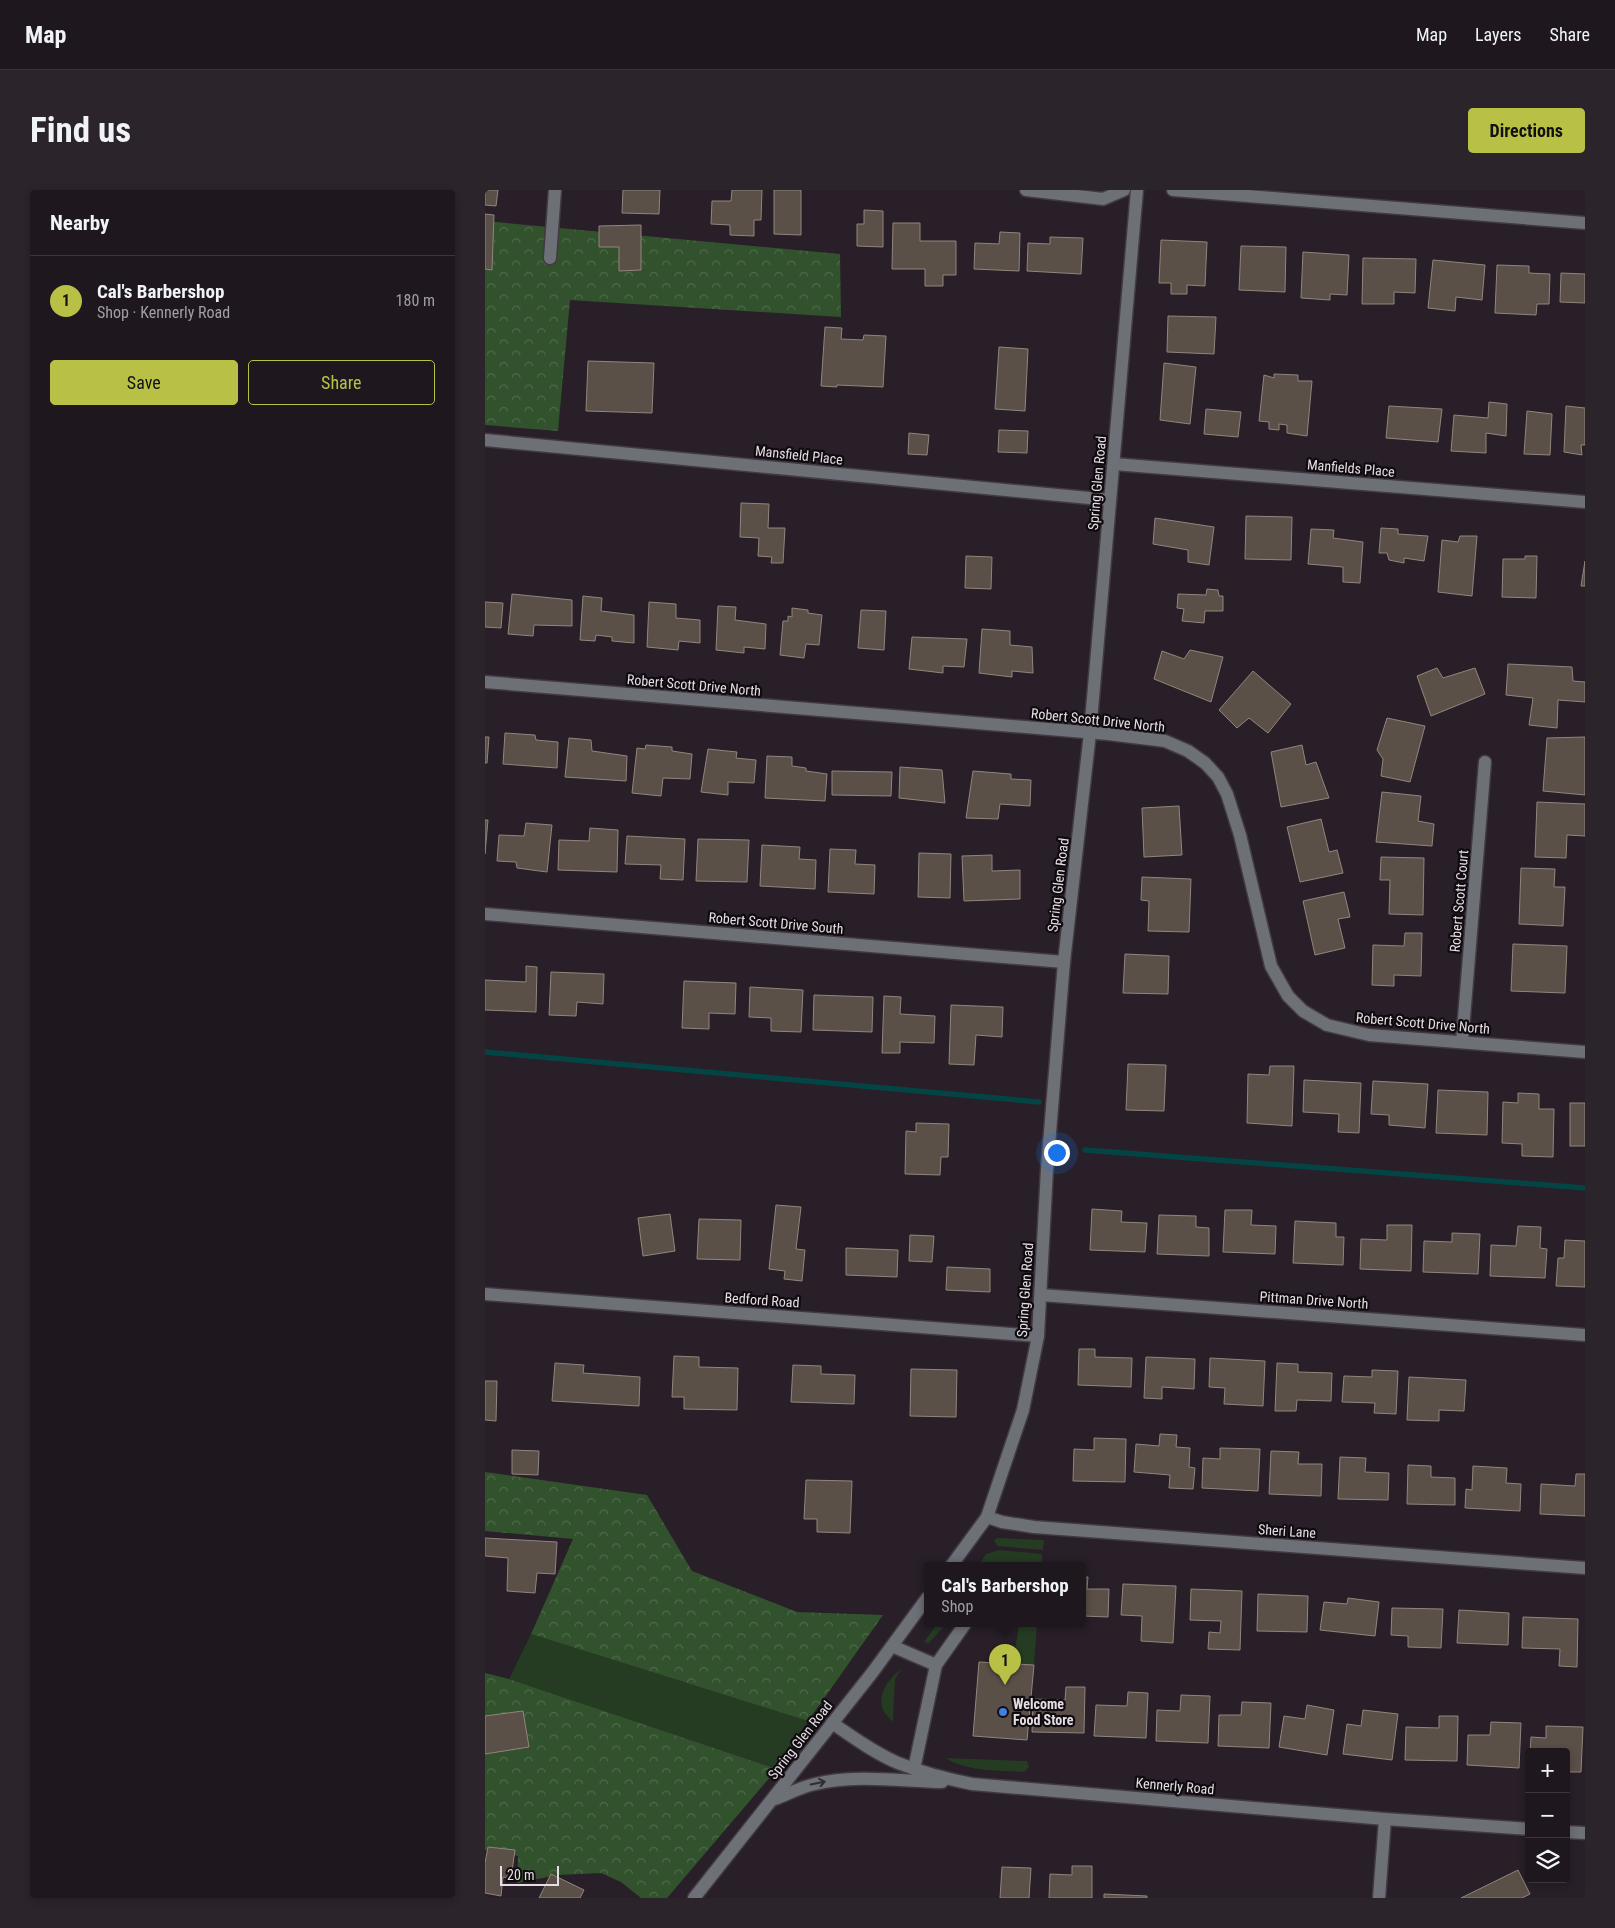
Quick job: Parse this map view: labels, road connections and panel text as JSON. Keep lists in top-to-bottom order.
{
  "streets": {
    "street": [
      "Mansfield Place",
      "Manfields Place",
      "Spring Glen Road",
      "Robert Scott Drive North",
      "Robert Scott Court",
      "Robert Scott Drive South",
      "Bedford Road",
      "Pittman Drive North",
      "Sheri Lane",
      "Kennerly Road"
    ]
  },
  "crossings": [
    ["Mansfield Place", "Spring Glen Road"],
    ["Manfields Place", "Spring Glen Road"],
    ["Spring Glen Road", "Robert Scott Drive North"],
    ["Spring Glen Road", "Robert Scott Drive South"],
    ["Spring Glen Road", "Bedford Road"],
    ["Spring Glen Road", "Pittman Drive North"],
    ["Spring Glen Road", "Sheri Lane"],
    ["Spring Glen Road", "Kennerly Road"],
    ["Robert Scott Drive North", "Robert Scott Court"]
  ],
  "places": ["Welcome Food Store"],
  "scale_bar": "20 m",
  "page": {
    "header": "Map",
    "nav": ["Map", "Layers", "Share"],
    "buttons": [
      "Directions",
      ["Save", "Share"]
    ],
    "title": "Find us",
    "heading": "Nearby",
    "list": [
      {
        "mark": "1",
        "name": "Cal's Barbershop",
        "note": "Shop · Kennerly Road",
        "value": "180 m"
      }
    ],
    "popup": ["Cal's Barbershop", "Shop"],
    "pins": "1",
    "map_buttons": ["+", "−"],
    "scale": "20 m"
  }
}
